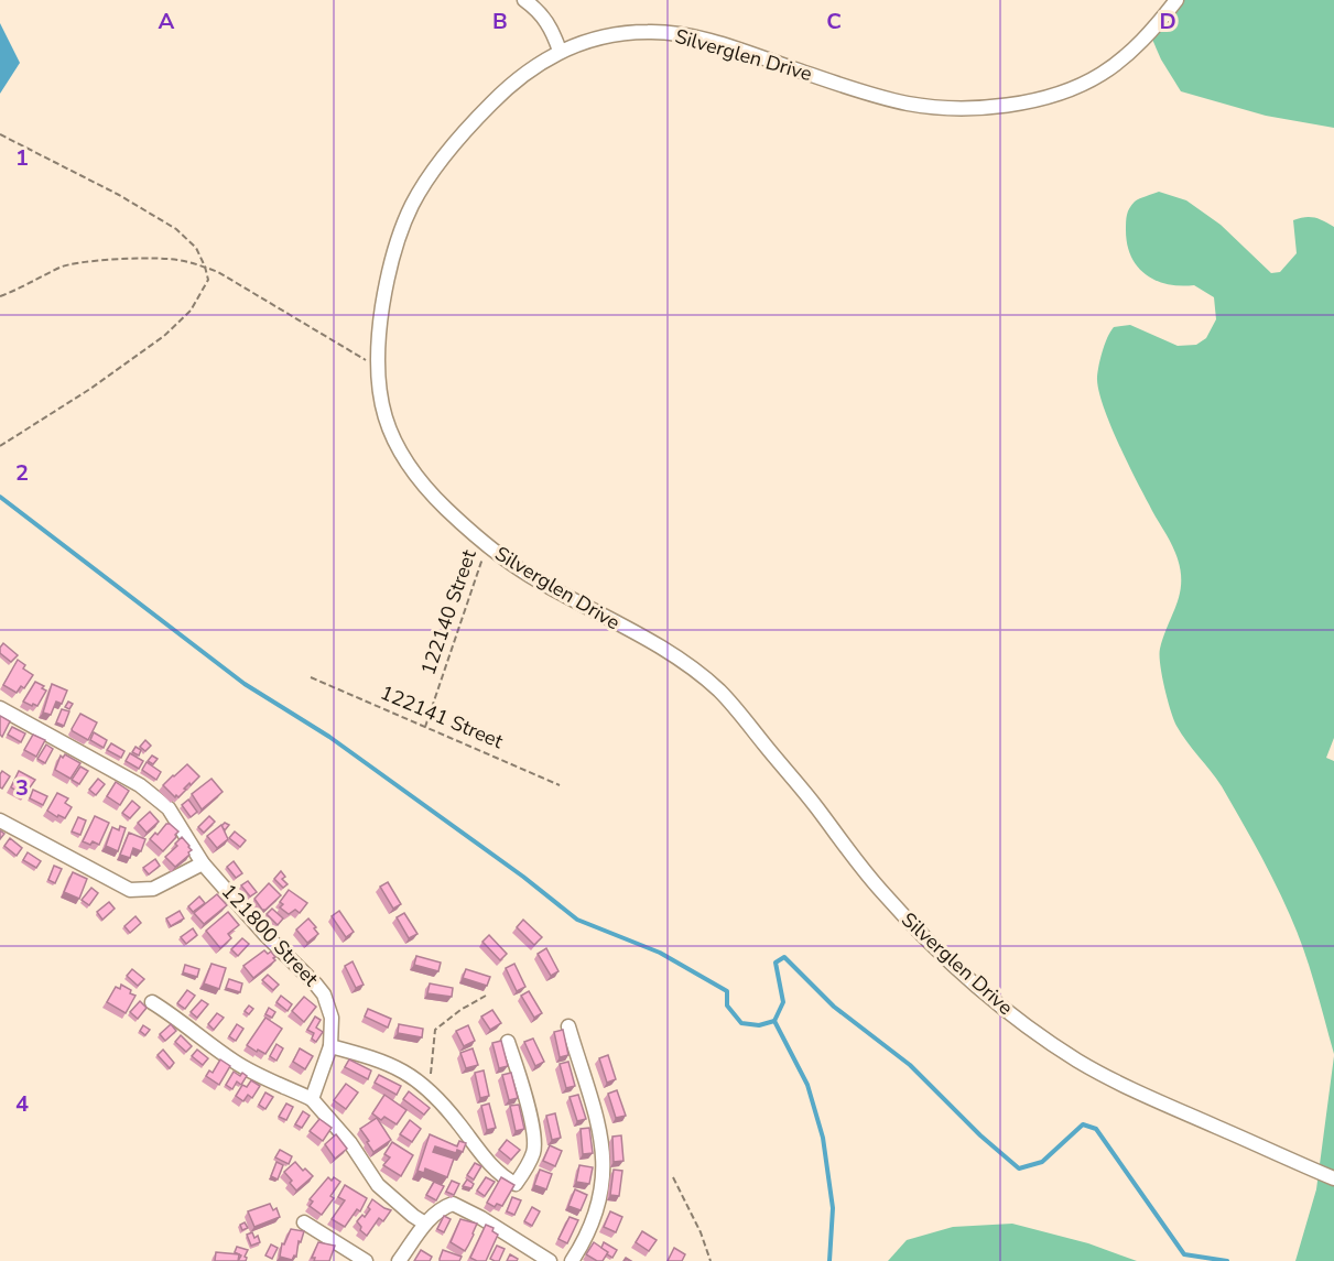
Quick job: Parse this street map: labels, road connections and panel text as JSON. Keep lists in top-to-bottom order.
{
  "streets": {
    "street": ["Silverglen Drive", "121800 Street"],
    "path": ["122140 Street", "122141 Street"]
  },
  "crossings": [
    ["Silverglen Drive", "122140 Street"],
    ["122140 Street", "122141 Street"]
  ],
  "grid": {
    "columns": [
      "A",
      "B",
      "C",
      "D"
    ],
    "rows": [
      "1",
      "2",
      "3",
      "4"
    ]
  }
}
